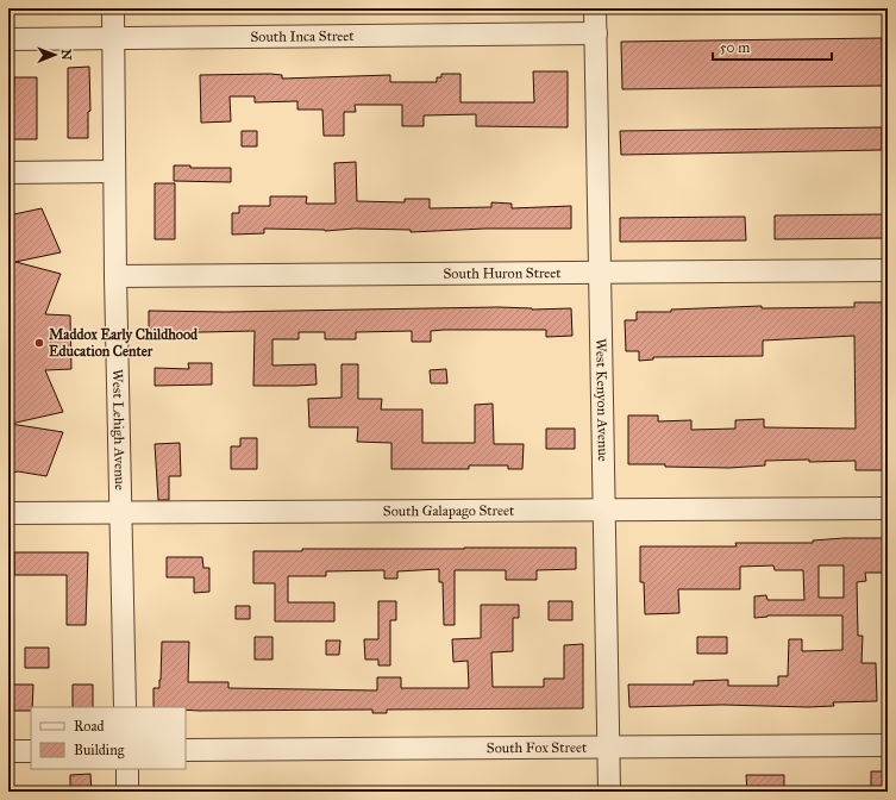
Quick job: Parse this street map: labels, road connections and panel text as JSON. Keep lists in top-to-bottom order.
{
  "streets": {
    "street": [
      "South Inca Street",
      "South Huron Street",
      "West Kenyon Avenue",
      "West Lehigh Avenue",
      "South Galapago Street",
      "South Fox Street"
    ]
  },
  "crossings": [
    ["South Inca Street", "West Kenyon Avenue"],
    ["South Inca Street", "West Lehigh Avenue"],
    ["South Huron Street", "West Kenyon Avenue"],
    ["South Huron Street", "West Lehigh Avenue"],
    ["West Kenyon Avenue", "South Galapago Street"],
    ["West Kenyon Avenue", "South Fox Street"],
    ["West Lehigh Avenue", "South Galapago Street"]
  ],
  "places": ["Maddox Early Childhood Education Center"],
  "legend": ["Road", "Building"],
  "scale_bar": "50 m",
  "north": "right"
}
